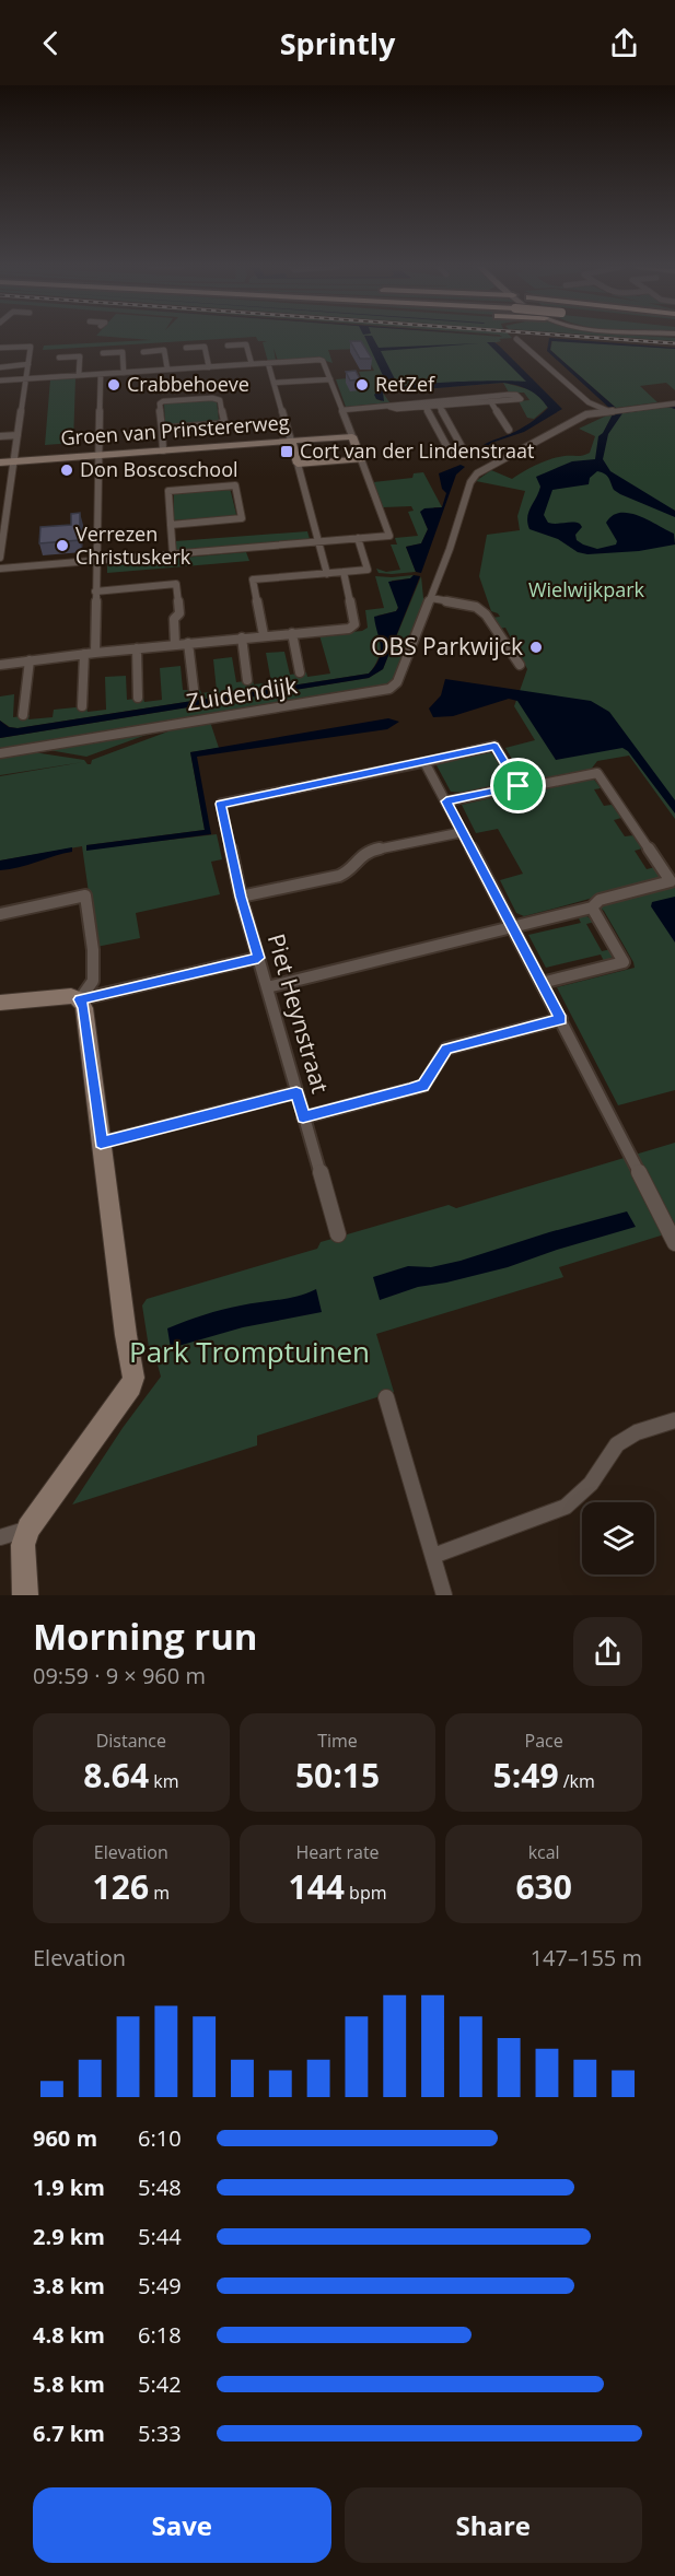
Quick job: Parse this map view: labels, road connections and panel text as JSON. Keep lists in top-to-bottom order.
{
  "streets": {
    "street": ["Groen van Prinstererweg", "Zuidendijk", "Piet Heynstraat"]
  },
  "parks": ["Wielwijkpark", "Park Tromptuinen"],
  "places": {
    "other": [
      "Crabbehoeve",
      "RetZef",
      "Don Boscoschool",
      "Verrezen Christuskerk",
      "OBS Parkwijck"
    ],
    "transit": ["Cort van der Lindenstraat"]
  },
  "page": {
    "header": "Sprintly",
    "heading": ["Morning run", "09:59 · 9 × 960 m"],
    "stats": [
      ["Distance", "8.64 km"],
      ["Time", "50:15"],
      ["Pace", "5:49 /km"],
      ["Elevation", "126 m"],
      ["Heart rate", "144 bpm"],
      ["kcal", "630"]
    ],
    "chart": ["Elevation", "147–155 m"],
    "list": [
      {
        "name": "960 m",
        "note": "6:10"
      },
      {
        "name": "1.9 km",
        "note": "5:48"
      },
      {
        "name": "2.9 km",
        "note": "5:44"
      },
      {
        "name": "3.8 km",
        "note": "5:49"
      },
      {
        "name": "4.8 km",
        "note": "6:18"
      },
      {
        "name": "5.8 km",
        "note": "5:42"
      },
      {
        "name": "6.7 km",
        "note": "5:33"
      }
    ],
    "buttons": ["Save", "Share"]
  }
}
